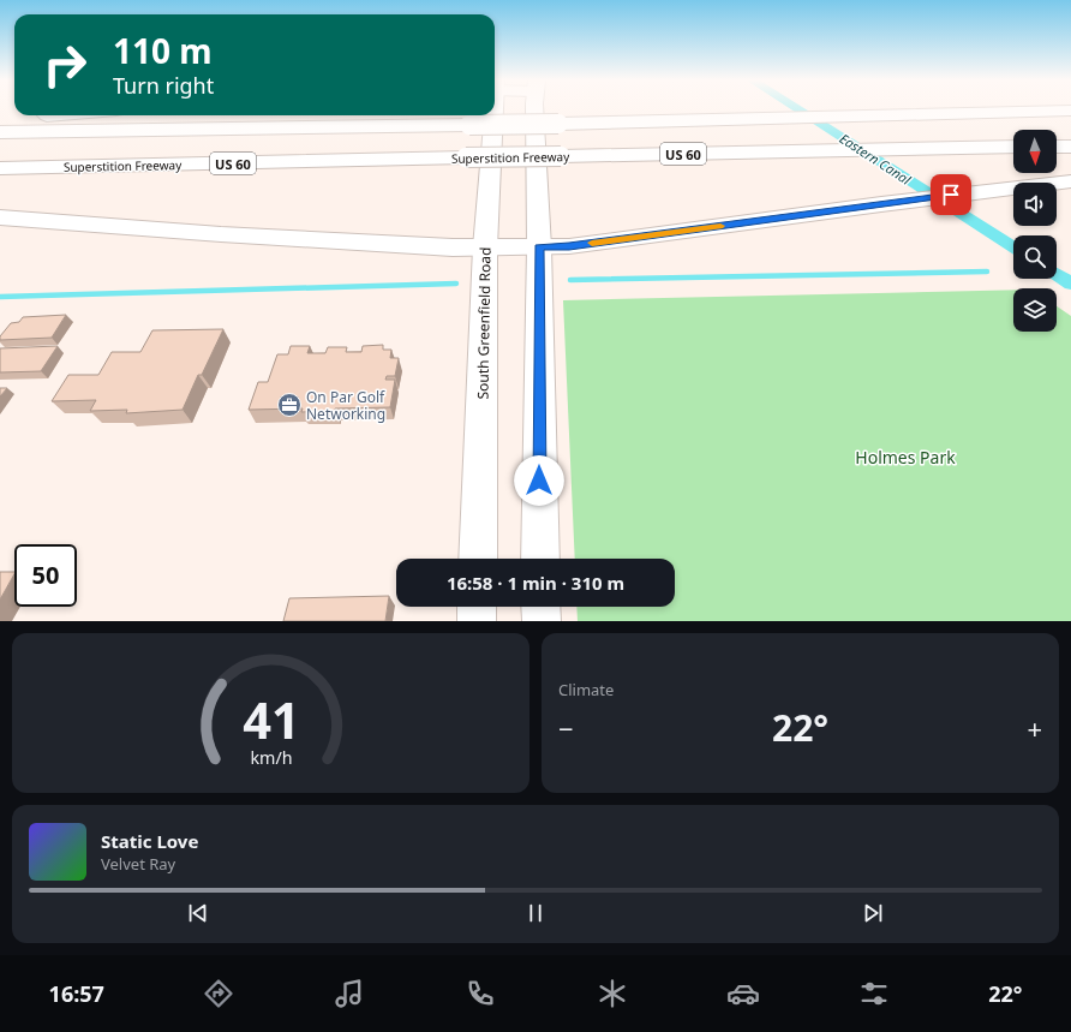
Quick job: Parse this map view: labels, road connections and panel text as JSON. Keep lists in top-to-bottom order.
{
  "streets": {
    "main road": ["US 60", "Superstition Freeway", "South Greenfield Road"]
  },
  "water": ["Eastern Canal"],
  "parks": ["Holmes Park"],
  "places": {
    "office": ["On Par Golf Networking"]
  },
  "north": "bottom",
  "page": {
    "turn": ["110 m", "Turn right"],
    "limit": "50",
    "trip": "16:58 · 1 min · 310 m",
    "tile": "Climate",
    "heat": ["−", "22°", "+"],
    "song": ["Static Love", "Velvet Ray"],
    "tabs": ["16:57", "22°"],
    "gauge": ["41", "km/h"]
  }
}
